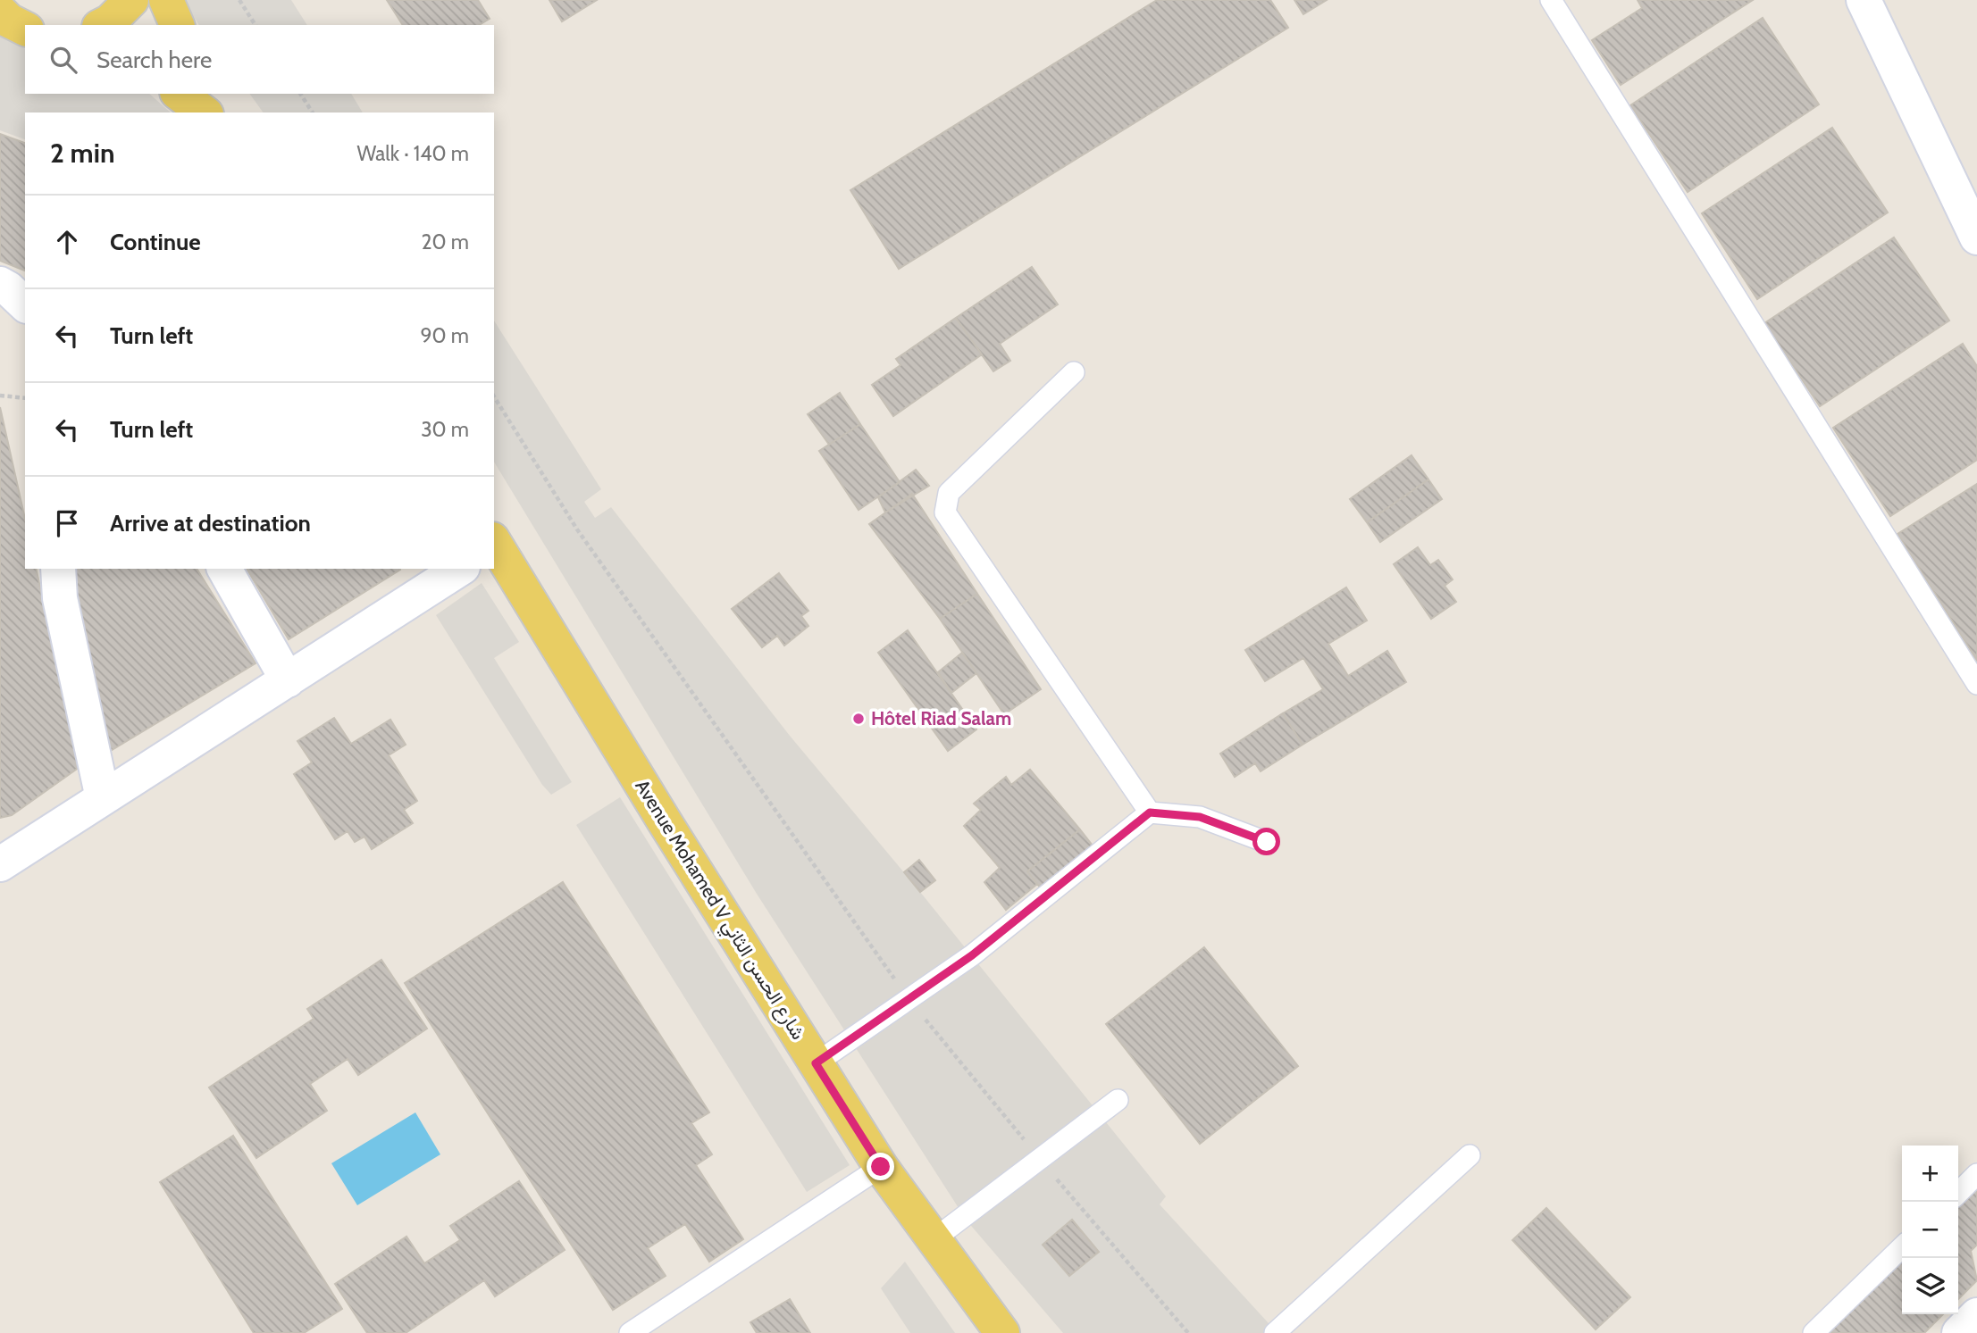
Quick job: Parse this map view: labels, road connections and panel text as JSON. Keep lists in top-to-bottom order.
{
  "streets": {
    "main road": ["Avenue Mohamed V شارع الحسن الثاني"]
  },
  "places": ["Hôtel Riad Salam"],
  "page": {
    "search": "Search here",
    "heading": ["2 min", "Walk · 140 m"],
    "list": [
      ["Continue", "20 m"],
      ["Turn left", "90 m"],
      ["Turn left", "30 m"],
      "Arrive at destination"
    ],
    "map_buttons": ["+", "−"]
  }
}
